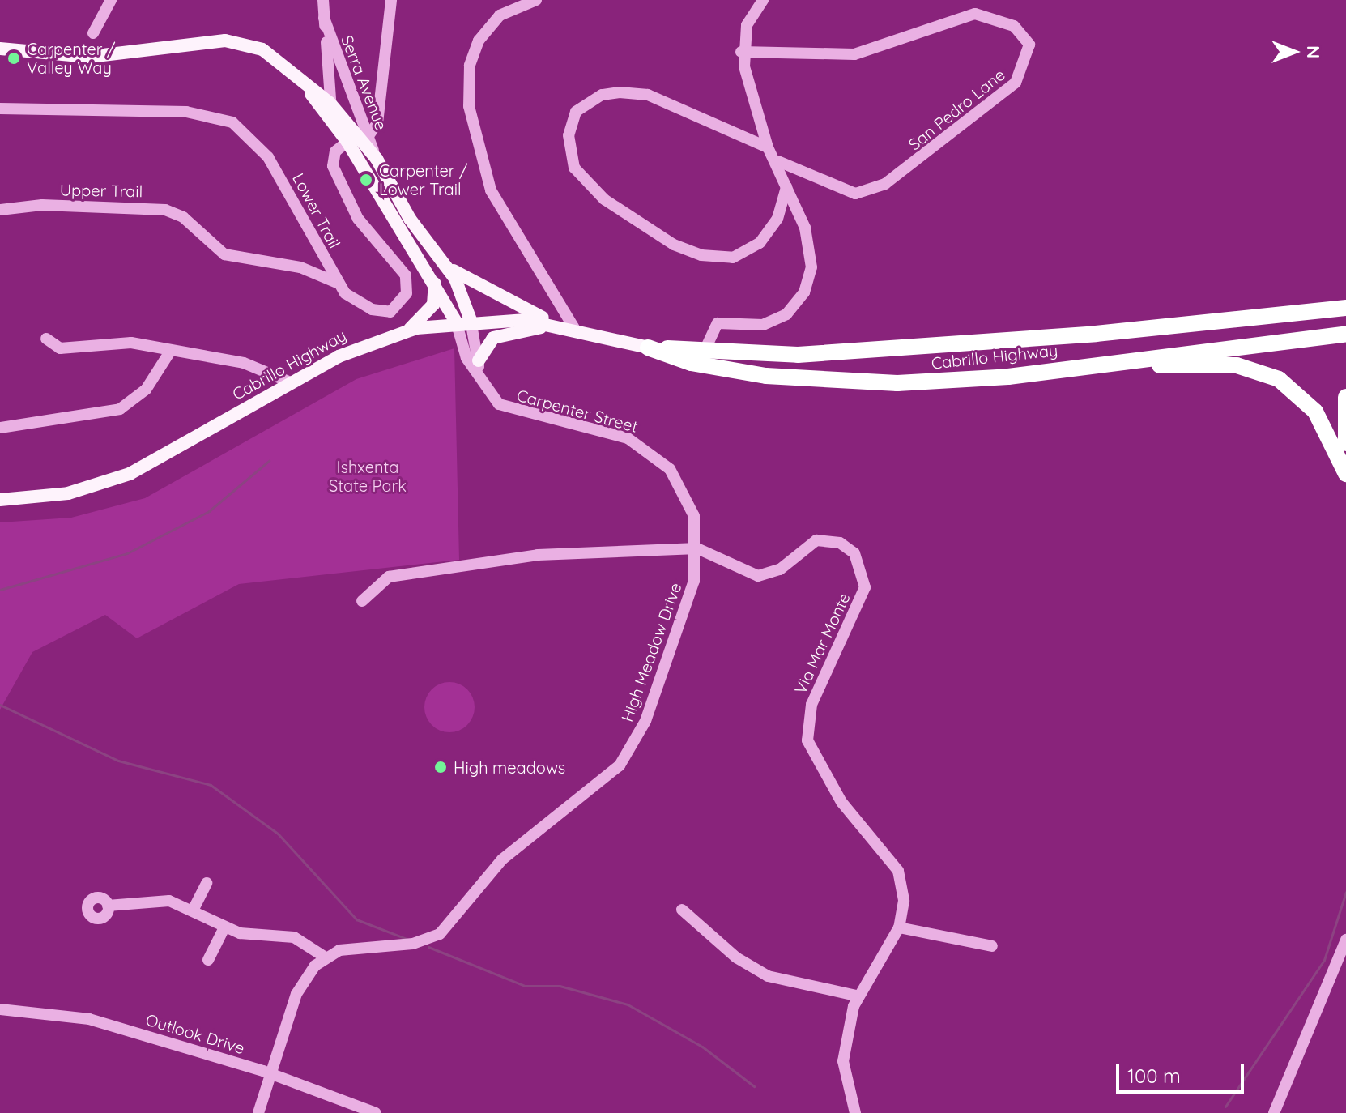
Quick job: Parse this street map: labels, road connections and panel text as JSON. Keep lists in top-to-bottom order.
{
  "streets": {
    "highway": ["Cabrillo Highway"],
    "main road": ["Carpenter Street"],
    "street": [
      "Serra Avenue",
      "San Pedro Lane",
      "Upper Trail",
      "Lower Trail",
      "Via Mar Monte",
      "High Meadow Drive",
      "Outlook Drive"
    ]
  },
  "crossings": [
    ["Serra Avenue", "Lower Trail"],
    ["Serra Avenue", "Carpenter Street"],
    ["Upper Trail", "Lower Trail"],
    ["Lower Trail", "Carpenter Street"],
    ["Cabrillo Highway", "Carpenter Street"],
    ["Carpenter Street", "Via Mar Monte"],
    ["Carpenter Street", "High Meadow Drive"],
    ["Via Mar Monte", "High Meadow Drive"]
  ],
  "parks": ["Ishxenta State Park"],
  "places": ["Carpenter / Valley Way", "Carpenter / Lower Trail", "High meadows"],
  "scale_bar": "100 m",
  "north": "right"
}
